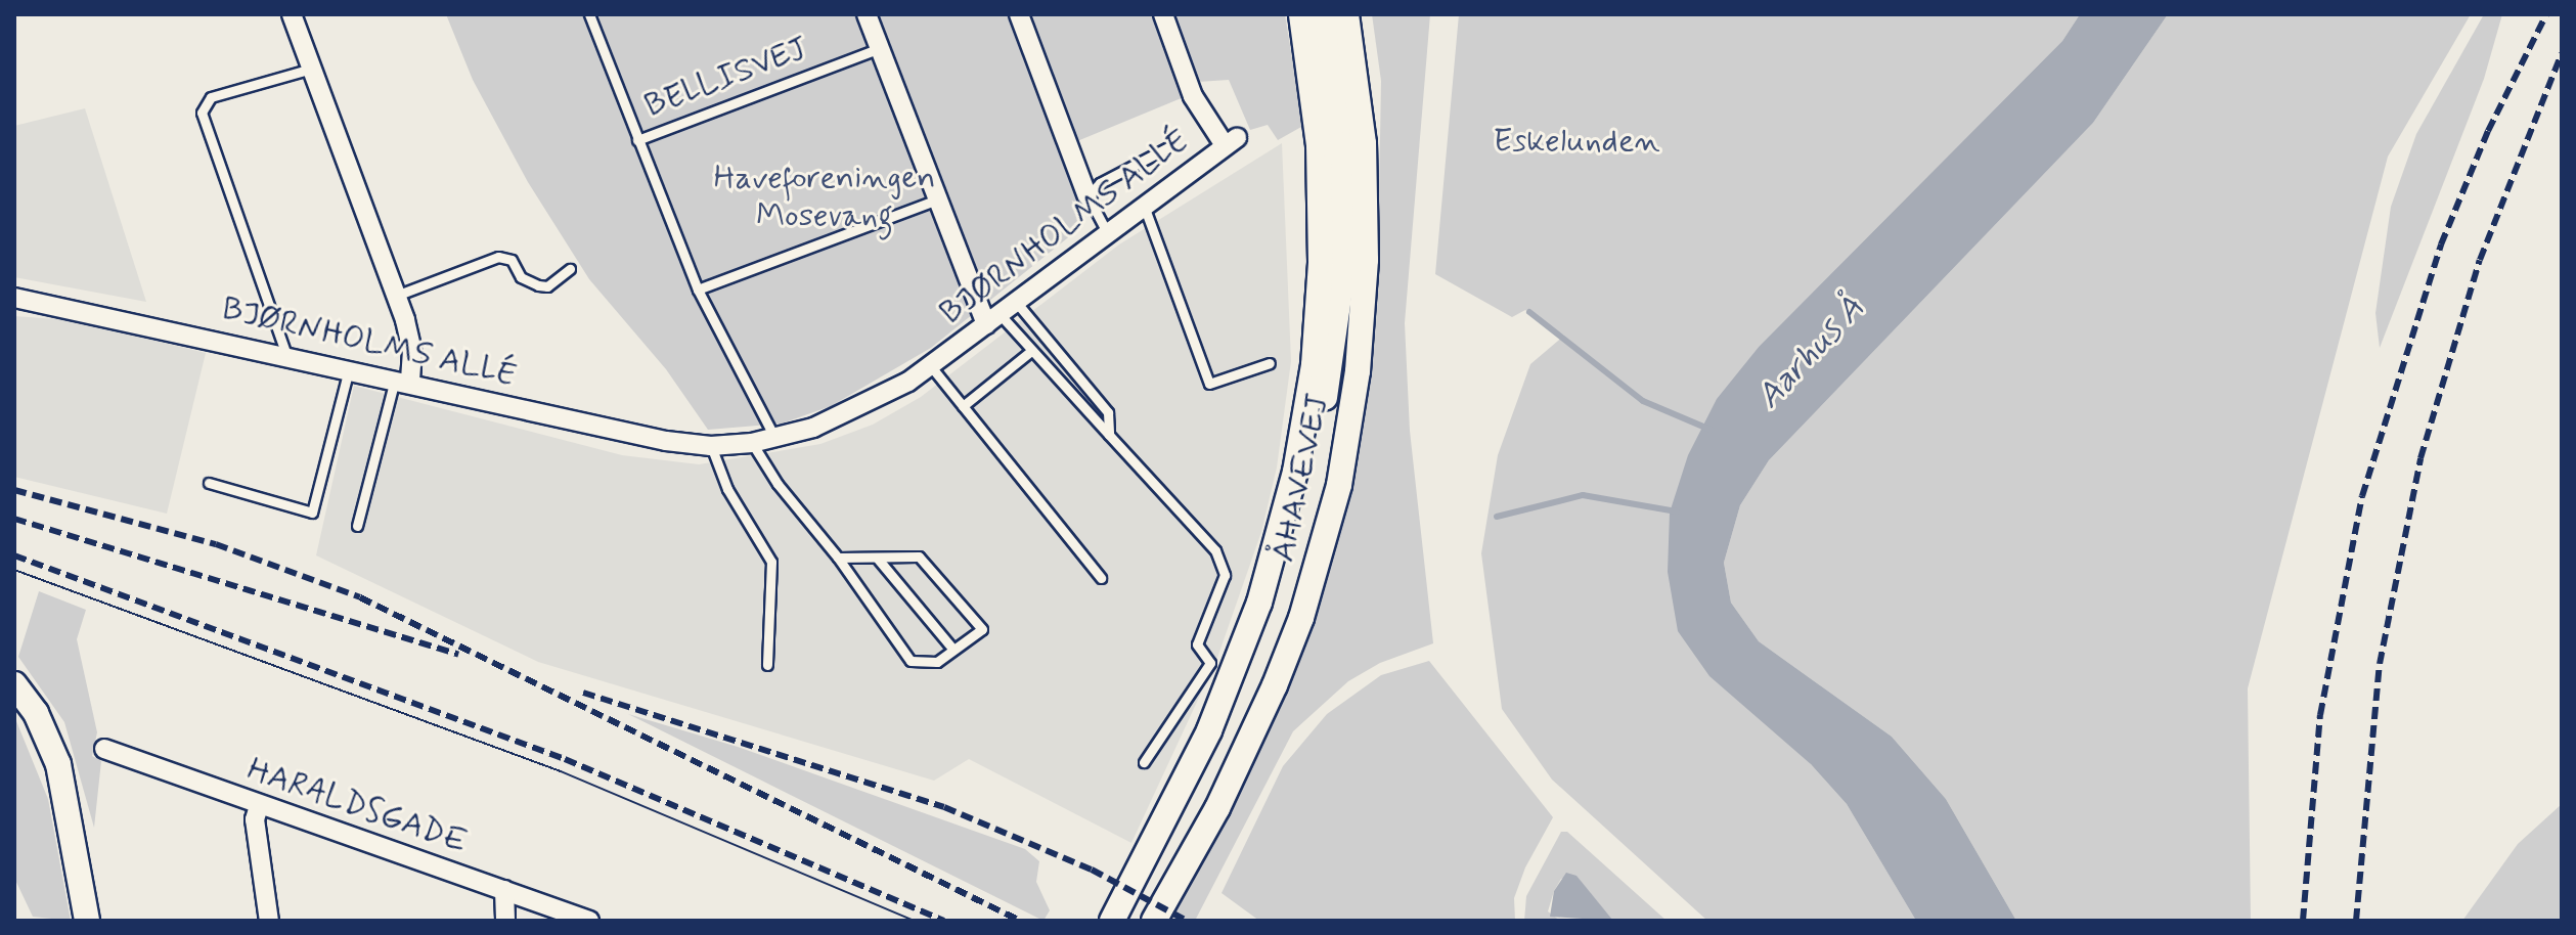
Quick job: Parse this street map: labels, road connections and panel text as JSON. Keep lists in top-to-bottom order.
{
  "streets": {
    "main road": ["ÅHAVEVEJ"],
    "street": ["BJØRNHOLMS ALLÉ", "HARALDSGADE"],
    "lane": ["BELLISVEJ"]
  },
  "water": ["Aarhus Å"],
  "parks": ["Eskelunden", "Haveforeningen Mosevang"]
}
